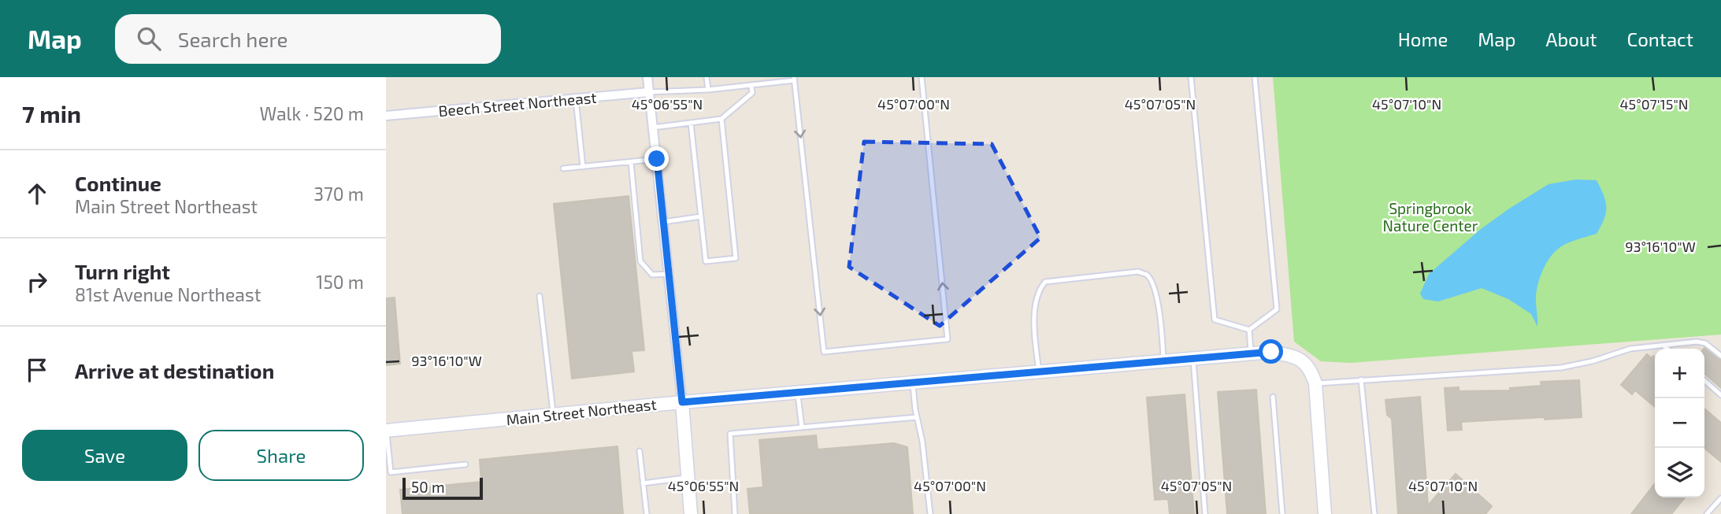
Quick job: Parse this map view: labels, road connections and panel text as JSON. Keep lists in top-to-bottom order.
{
  "streets": {
    "street": ["Beech Street Northeast", "Main Street Northeast"]
  },
  "parks": ["Springbrook Nature Center"],
  "scale_bar": "50 m",
  "page": {
    "header": "Map",
    "search": "Search here",
    "nav": [
      "Home",
      "Map",
      "About",
      "Contact"
    ],
    "heading": ["7 min", "Walk · 520 m"],
    "list": [
      ["Continue", "Main Street Northeast", "370 m"],
      ["Turn right", "81st Avenue Northeast", "150 m"],
      "Arrive at destination"
    ],
    "map_buttons": ["+", "−"],
    "buttons": ["Save", "Share"],
    "scale": "50 m"
  },
  "coordinates": [
    "45°06'55\"N",
    "45°07'00\"N",
    "45°07'05\"N",
    "45°07'10\"N",
    "45°07'15\"N",
    "93°16'10\"W"
  ]
}
